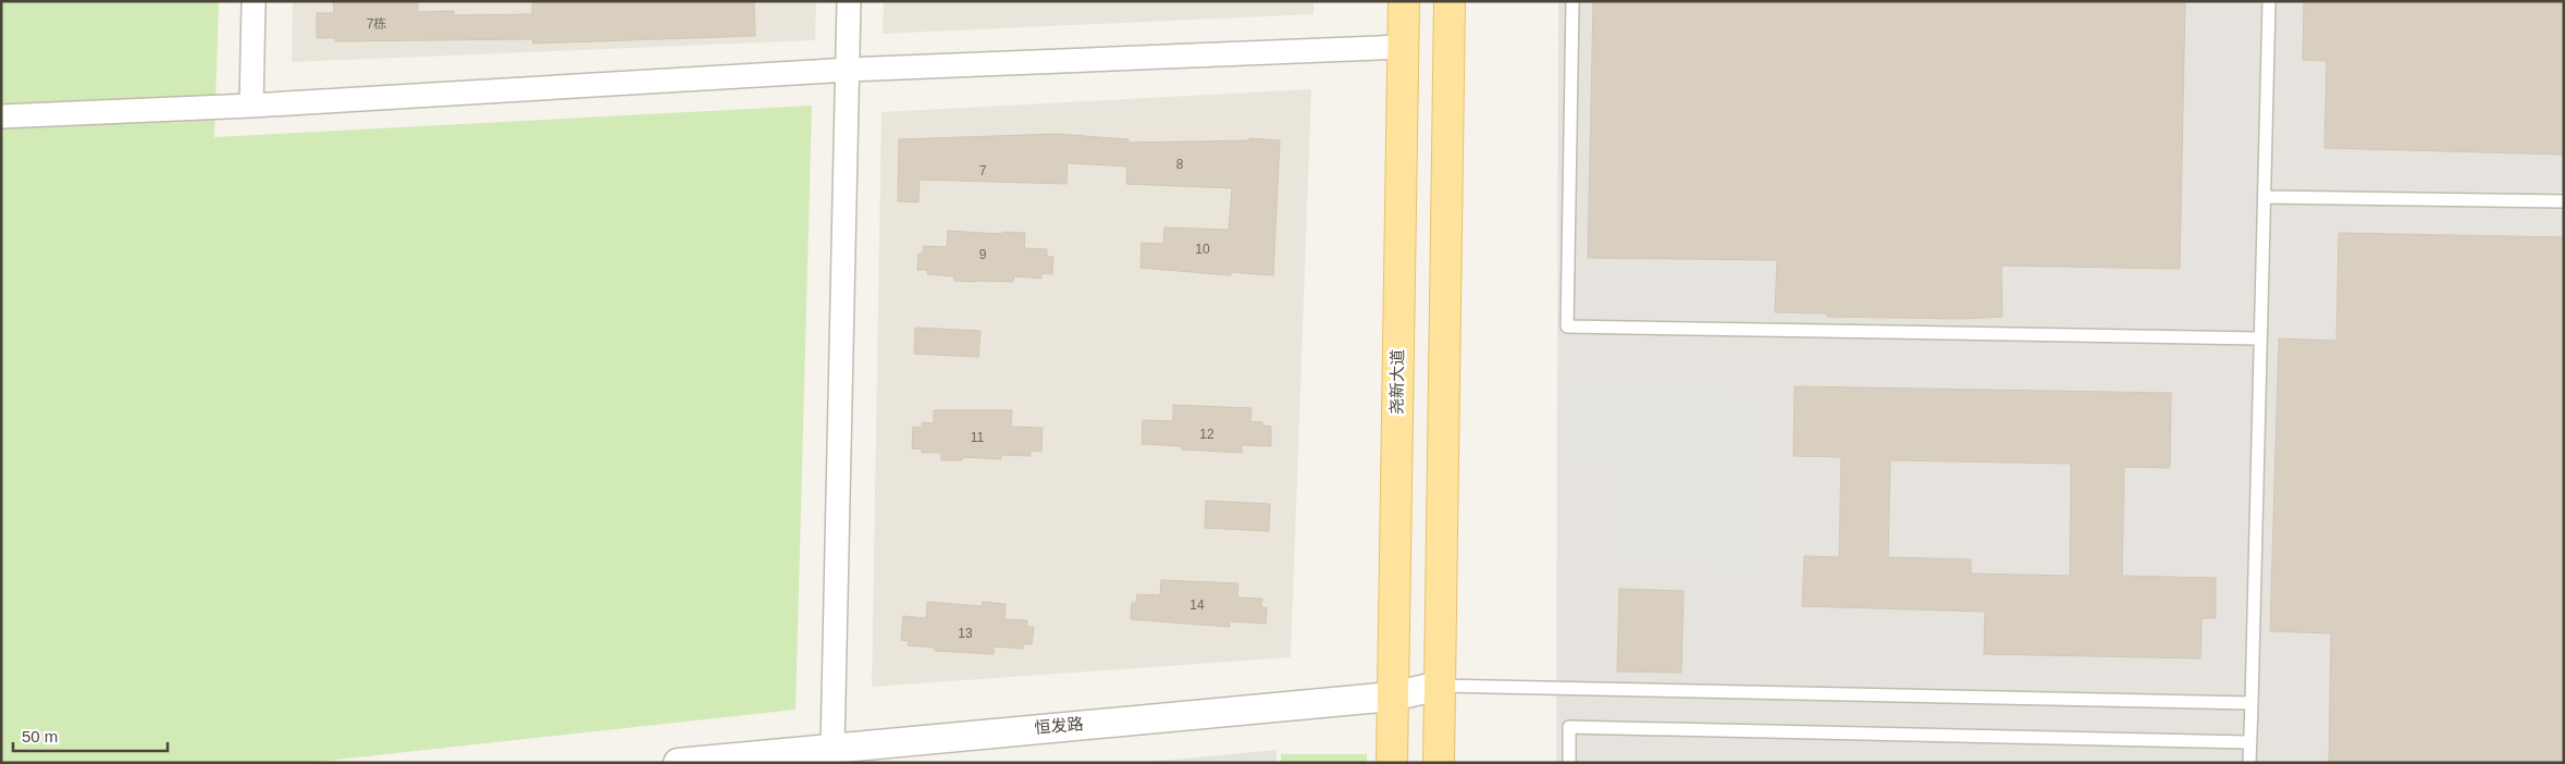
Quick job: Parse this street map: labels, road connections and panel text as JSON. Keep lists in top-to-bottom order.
{
  "streets": {
    "main road": ["尧新大道"],
    "street": ["恒发路"]
  },
  "crossings": [
    ["尧新大道", "恒发路"]
  ],
  "house_numbers": [
    "7栋",
    "8",
    "7",
    "10",
    "9",
    "12",
    "11",
    "14",
    "13"
  ],
  "scale_bar": "50 m"
}
